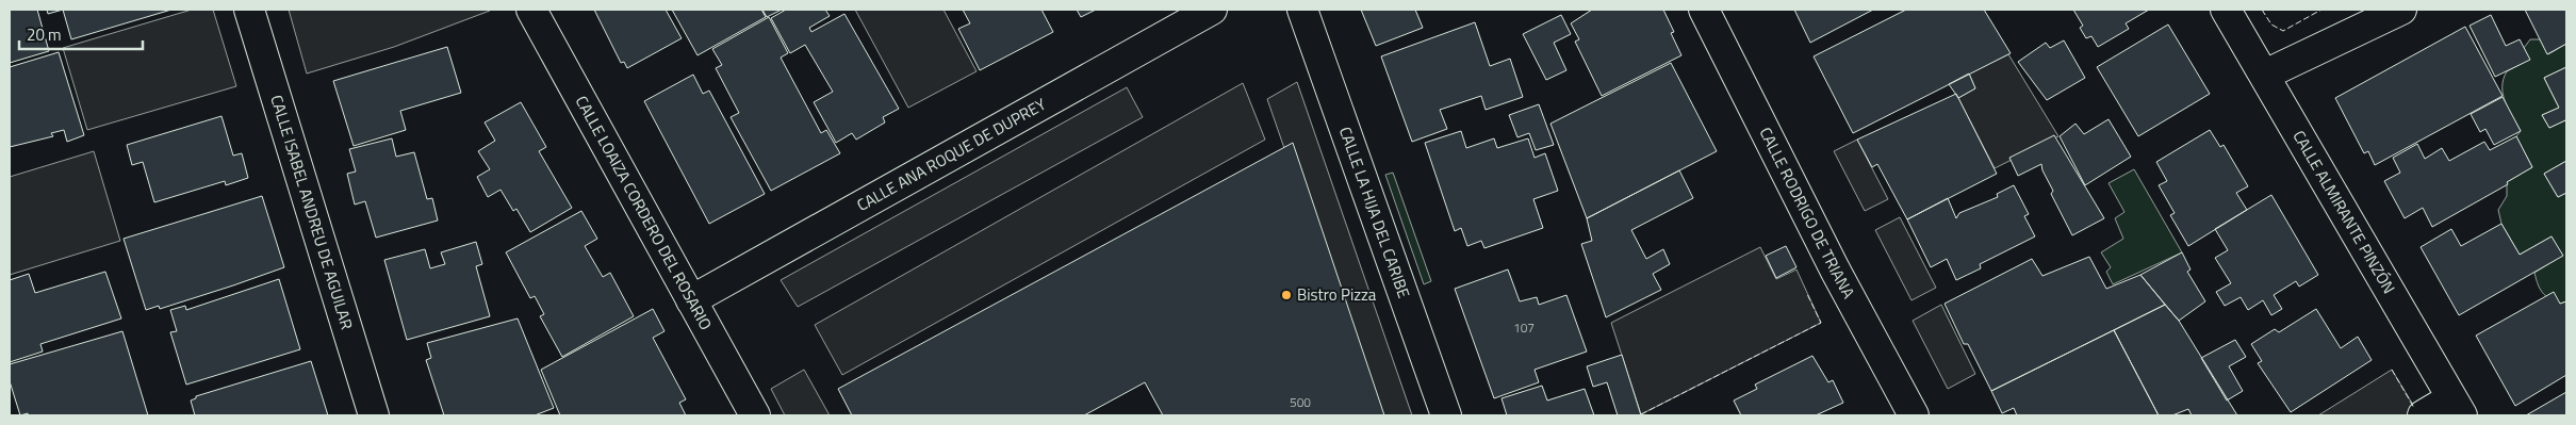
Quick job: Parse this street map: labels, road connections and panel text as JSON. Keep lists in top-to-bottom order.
{
  "streets": {
    "street": [
      "CALLE ANA ROQUE DE DUPREY",
      "CALLE ISABEL ANDREU DE AGUILAR",
      "CALLE LA HIJA DEL CARIBE",
      "CALLE ALMIRANTE PINZÓN",
      "CALLE LOAIZA CORDERO DEL ROSARIO",
      "CALLE RODRIGO DE TRIANA"
    ]
  },
  "crossings": [
    ["CALLE ANA ROQUE DE DUPREY", "CALLE LOAIZA CORDERO DEL ROSARIO"]
  ],
  "places": ["Bistro Pizza"],
  "house_numbers": ["107", "500"],
  "scale_bar": "20 m"
}
